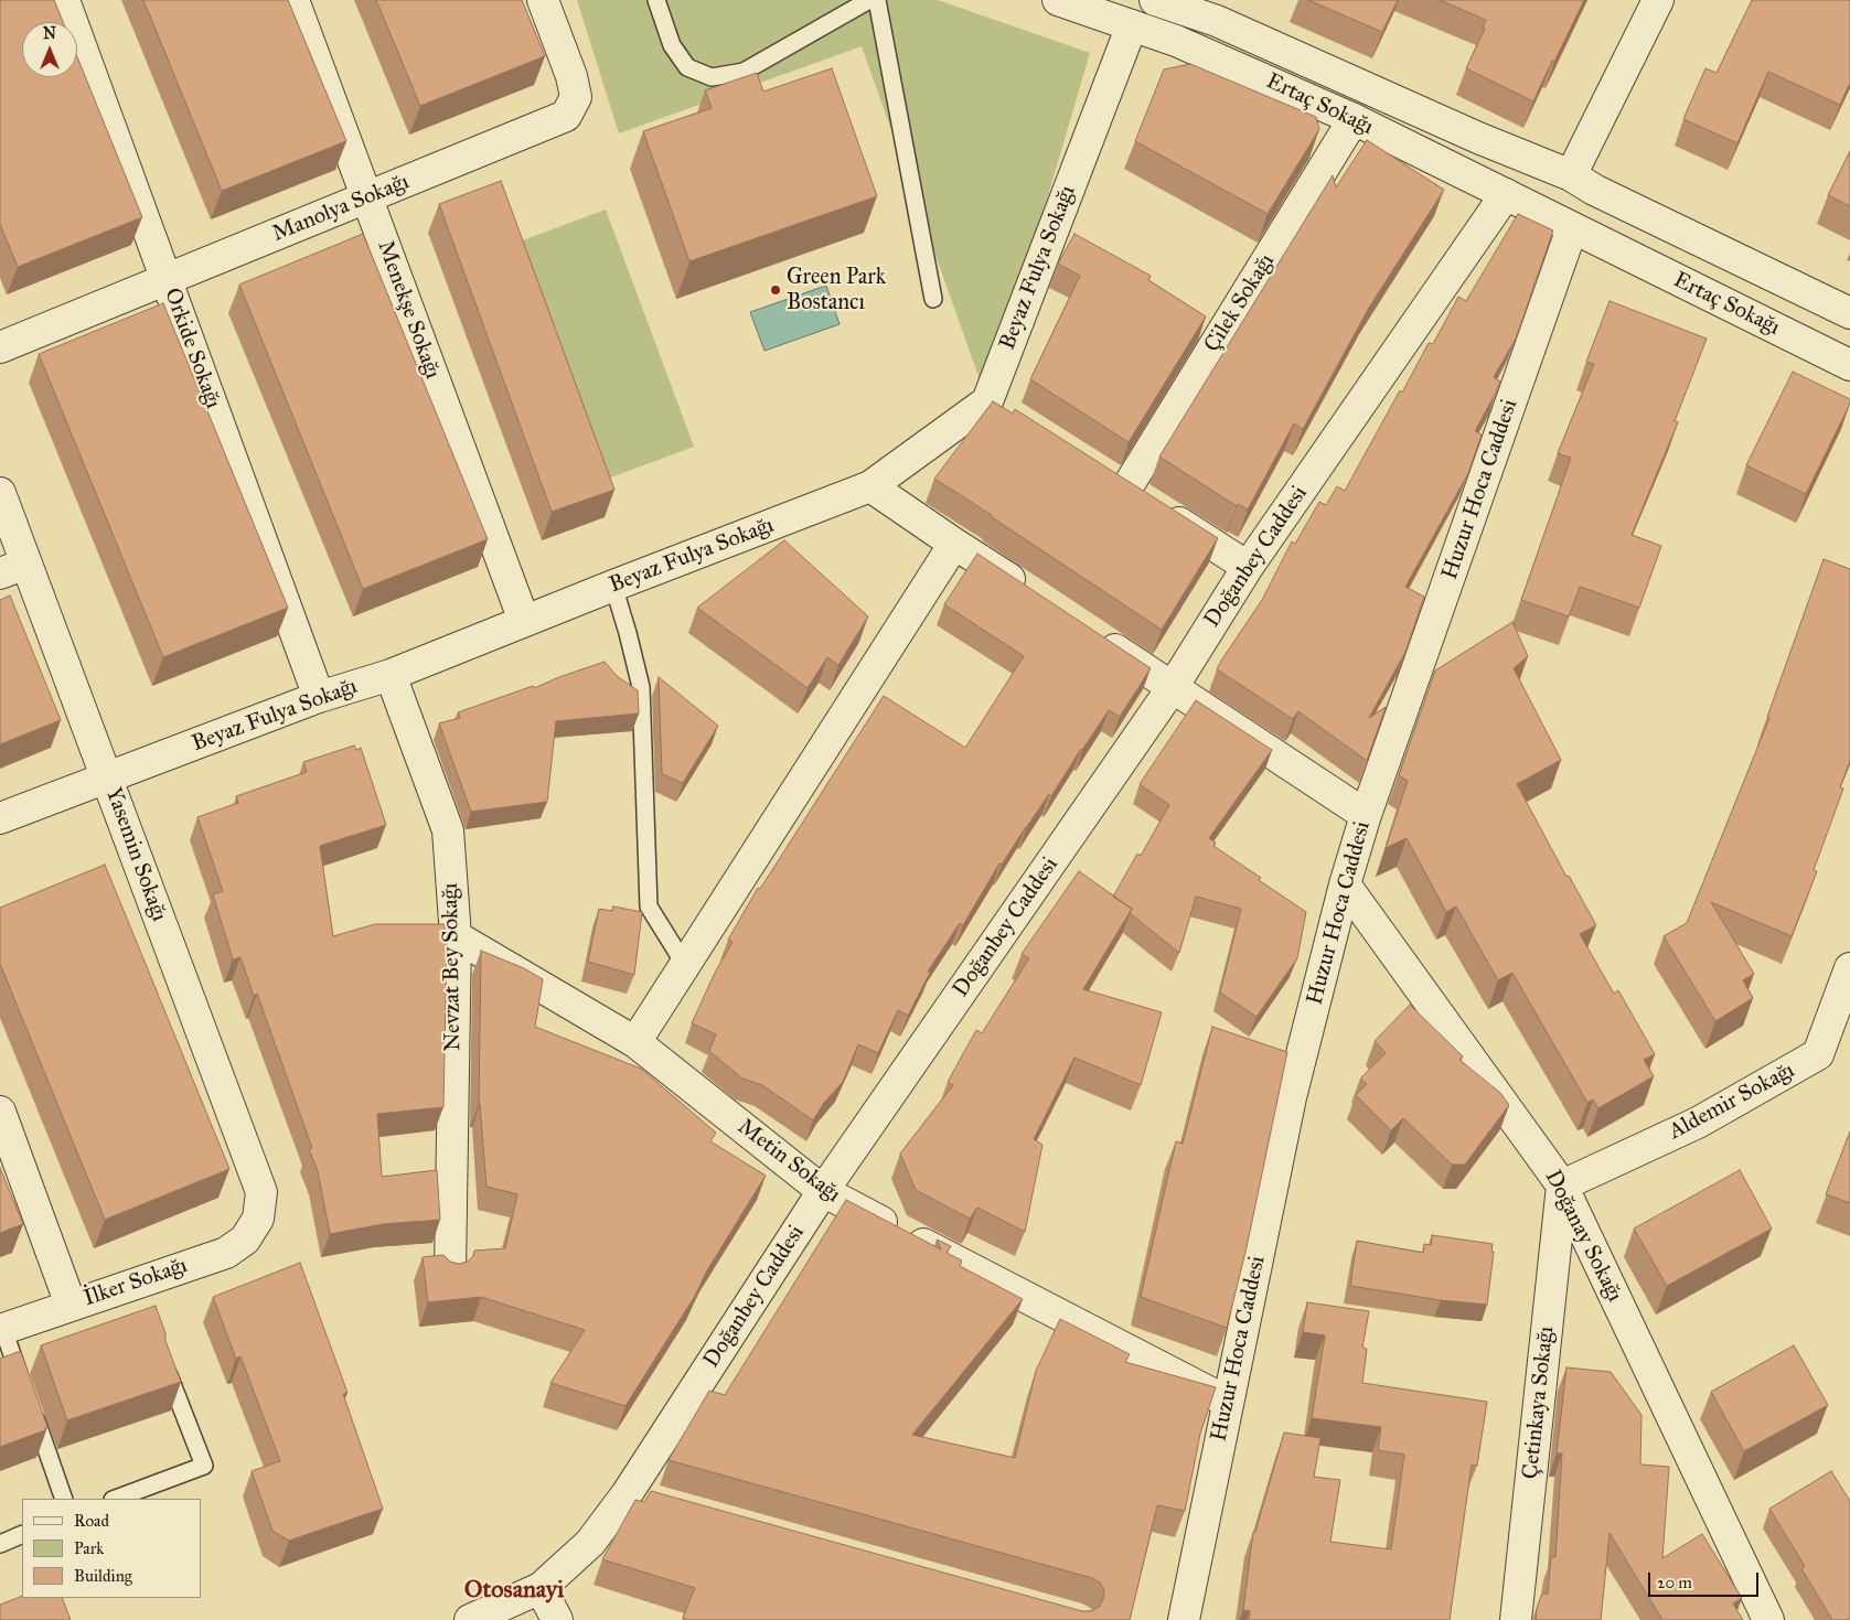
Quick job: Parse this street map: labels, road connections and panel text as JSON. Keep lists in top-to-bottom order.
{
  "streets": {
    "street": [
      "Ertaç Sokağı",
      "Manolya Sokağı",
      "Beyaz Fulya Sokağı",
      "Çilek Sokağı",
      "Menekşe Sokağı",
      "Orkide Sokağı",
      "Huzur Hoca Caddesi",
      "Doğanbey Caddesi",
      "Yasemin Sokağı",
      "Nevzat Bey Sokağı",
      "Aldemir Sokağı",
      "Metin Sokağı",
      "Doğanay Sokağı",
      "İlker Sokağı",
      "Çetinkaya Sokağı"
    ]
  },
  "crossings": [
    ["Ertaç Sokağı", "Beyaz Fulya Sokağı"],
    ["Ertaç Sokağı", "Çilek Sokağı"],
    ["Ertaç Sokağı", "Huzur Hoca Caddesi"],
    ["Ertaç Sokağı", "Doğanbey Caddesi"],
    ["Manolya Sokağı", "Menekşe Sokağı"],
    ["Manolya Sokağı", "Orkide Sokağı"],
    ["Beyaz Fulya Sokağı", "Menekşe Sokağı"],
    ["Beyaz Fulya Sokağı", "Orkide Sokağı"],
    ["Beyaz Fulya Sokağı", "Yasemin Sokağı"],
    ["Beyaz Fulya Sokağı", "Nevzat Bey Sokağı"],
    ["Çilek Sokağı", "Doğanbey Caddesi"],
    ["Huzur Hoca Caddesi", "Metin Sokağı"],
    ["Huzur Hoca Caddesi", "Doğanay Sokağı"],
    ["Doğanbey Caddesi", "Metin Sokağı"],
    ["Yasemin Sokağı", "İlker Sokağı"],
    ["Nevzat Bey Sokağı", "Metin Sokağı"],
    ["Aldemir Sokağı", "Doğanay Sokağı"],
    ["Aldemir Sokağı", "Çetinkaya Sokağı"],
    ["Doğanay Sokağı", "Çetinkaya Sokağı"]
  ],
  "districts": ["Otosanayi"],
  "places": ["Green Park Bostancı"],
  "legend": ["Road", "Park", "Building"],
  "scale_bar": "20 m",
  "north": "top"
}
